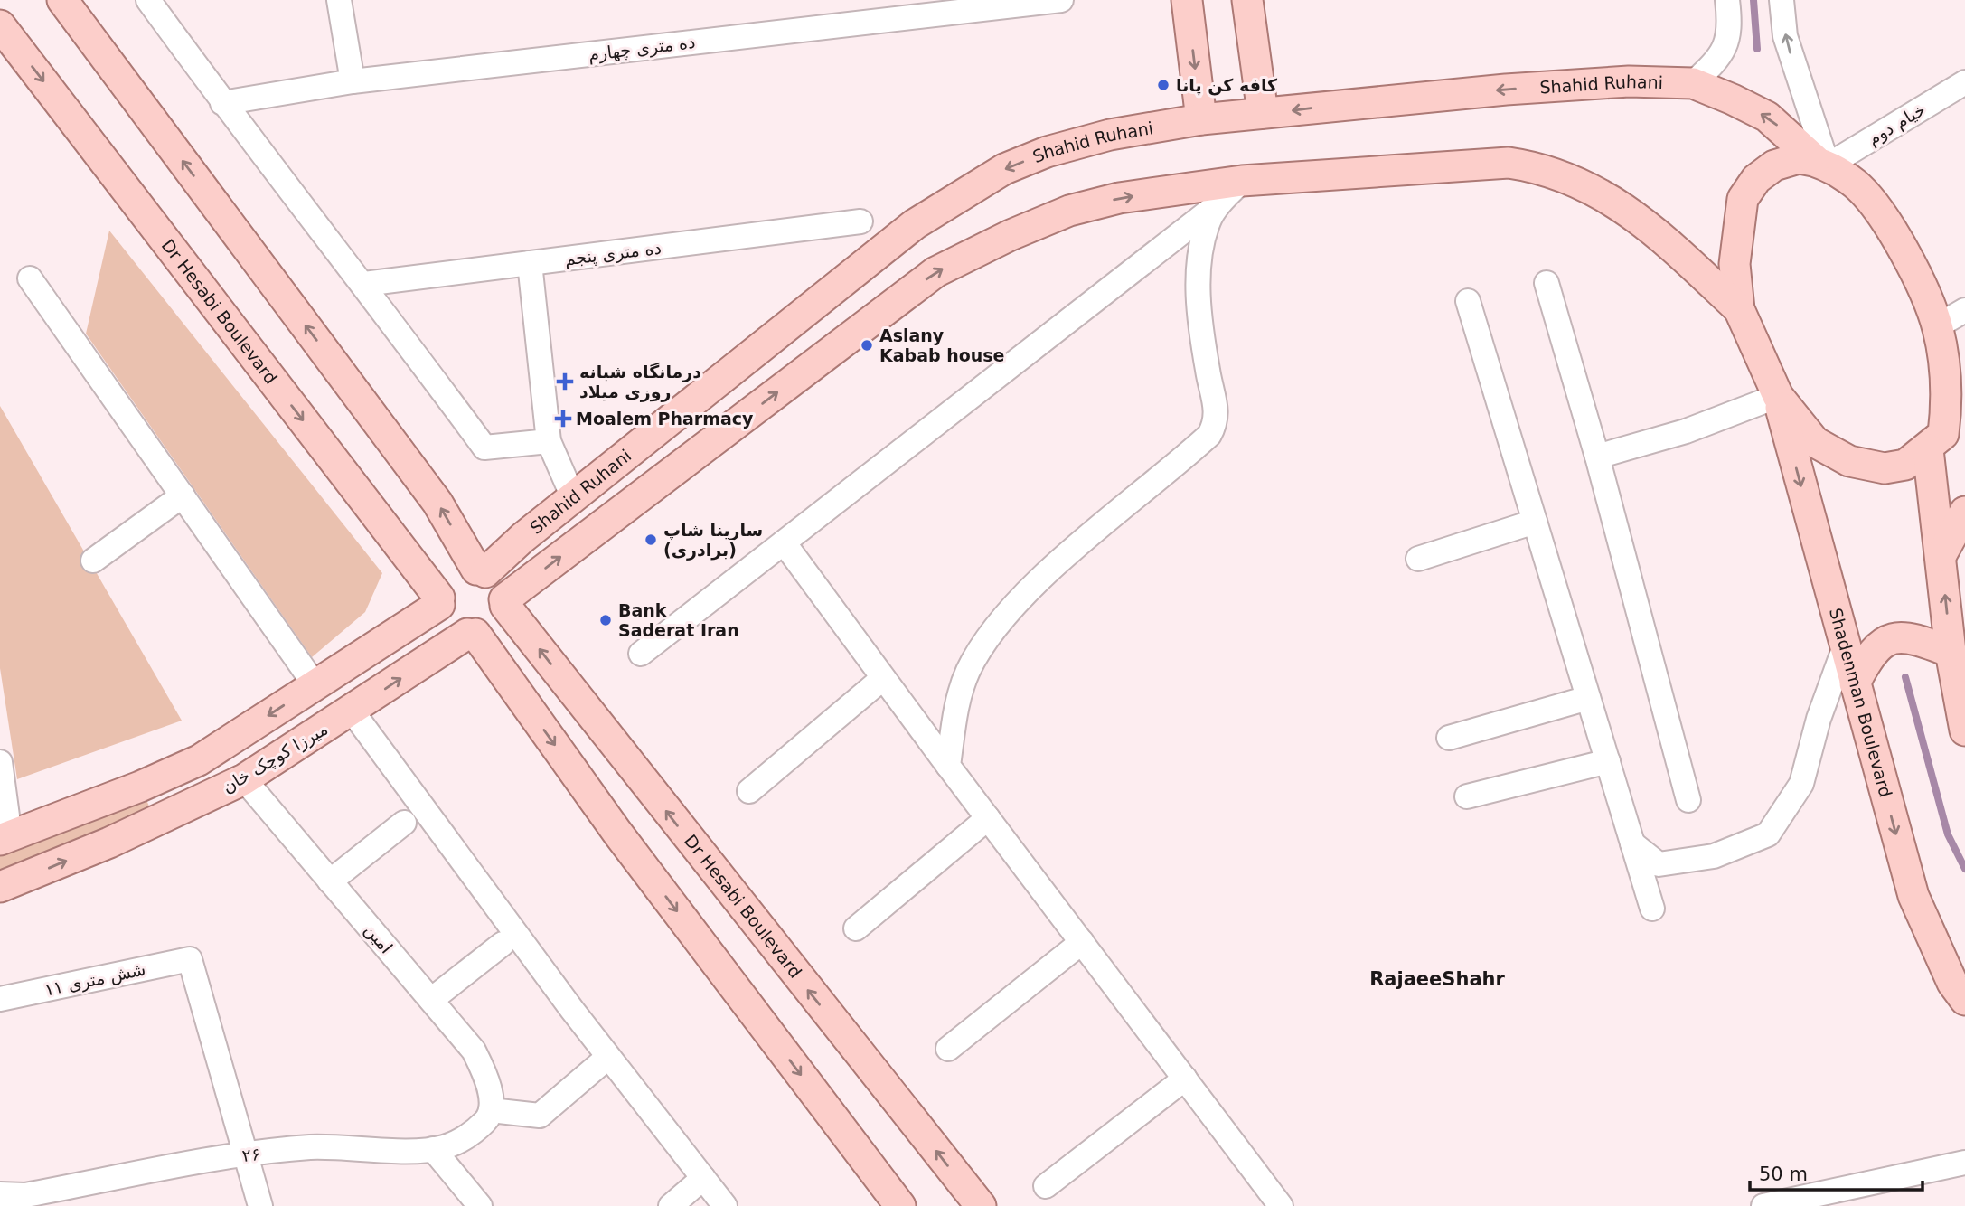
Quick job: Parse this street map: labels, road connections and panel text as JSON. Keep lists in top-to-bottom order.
{
  "streets": {
    "main road": [
      "Shahid Ruhani",
      "Dr Hesabi Boulevard",
      "Shadenman Boulevard",
      "میرزا کوچک خان"
    ],
    "street": [
      "ده متری چهارم",
      "خیام دوم",
      "ده متری پنجم",
      "امین",
      "شش متری ۱۱",
      "۲۶"
    ]
  },
  "crossings": [
    ["Shahid Ruhani", "خیام دوم"],
    ["Shahid Ruhani", "Dr Hesabi Boulevard"],
    ["Shahid Ruhani", "میرزا کوچک خان"],
    ["Dr Hesabi Boulevard", "میرزا کوچک خان"],
    ["میرزا کوچک خان", "امین"],
    ["امین", "۲۶"],
    ["شش متری ۱۱", "۲۶"]
  ],
  "districts": ["RajaeeShahr"],
  "places": {
    "other": [
      "کافه کن پانا",
      "Aslany Kabab house",
      "سارینا شاپ (برادری)",
      "Bank Saderat Iran"
    ],
    "health": ["درمانگاه شبانه روزی میلاد", "Moalem Pharmacy"]
  },
  "scale_bar": "50 m"
}
